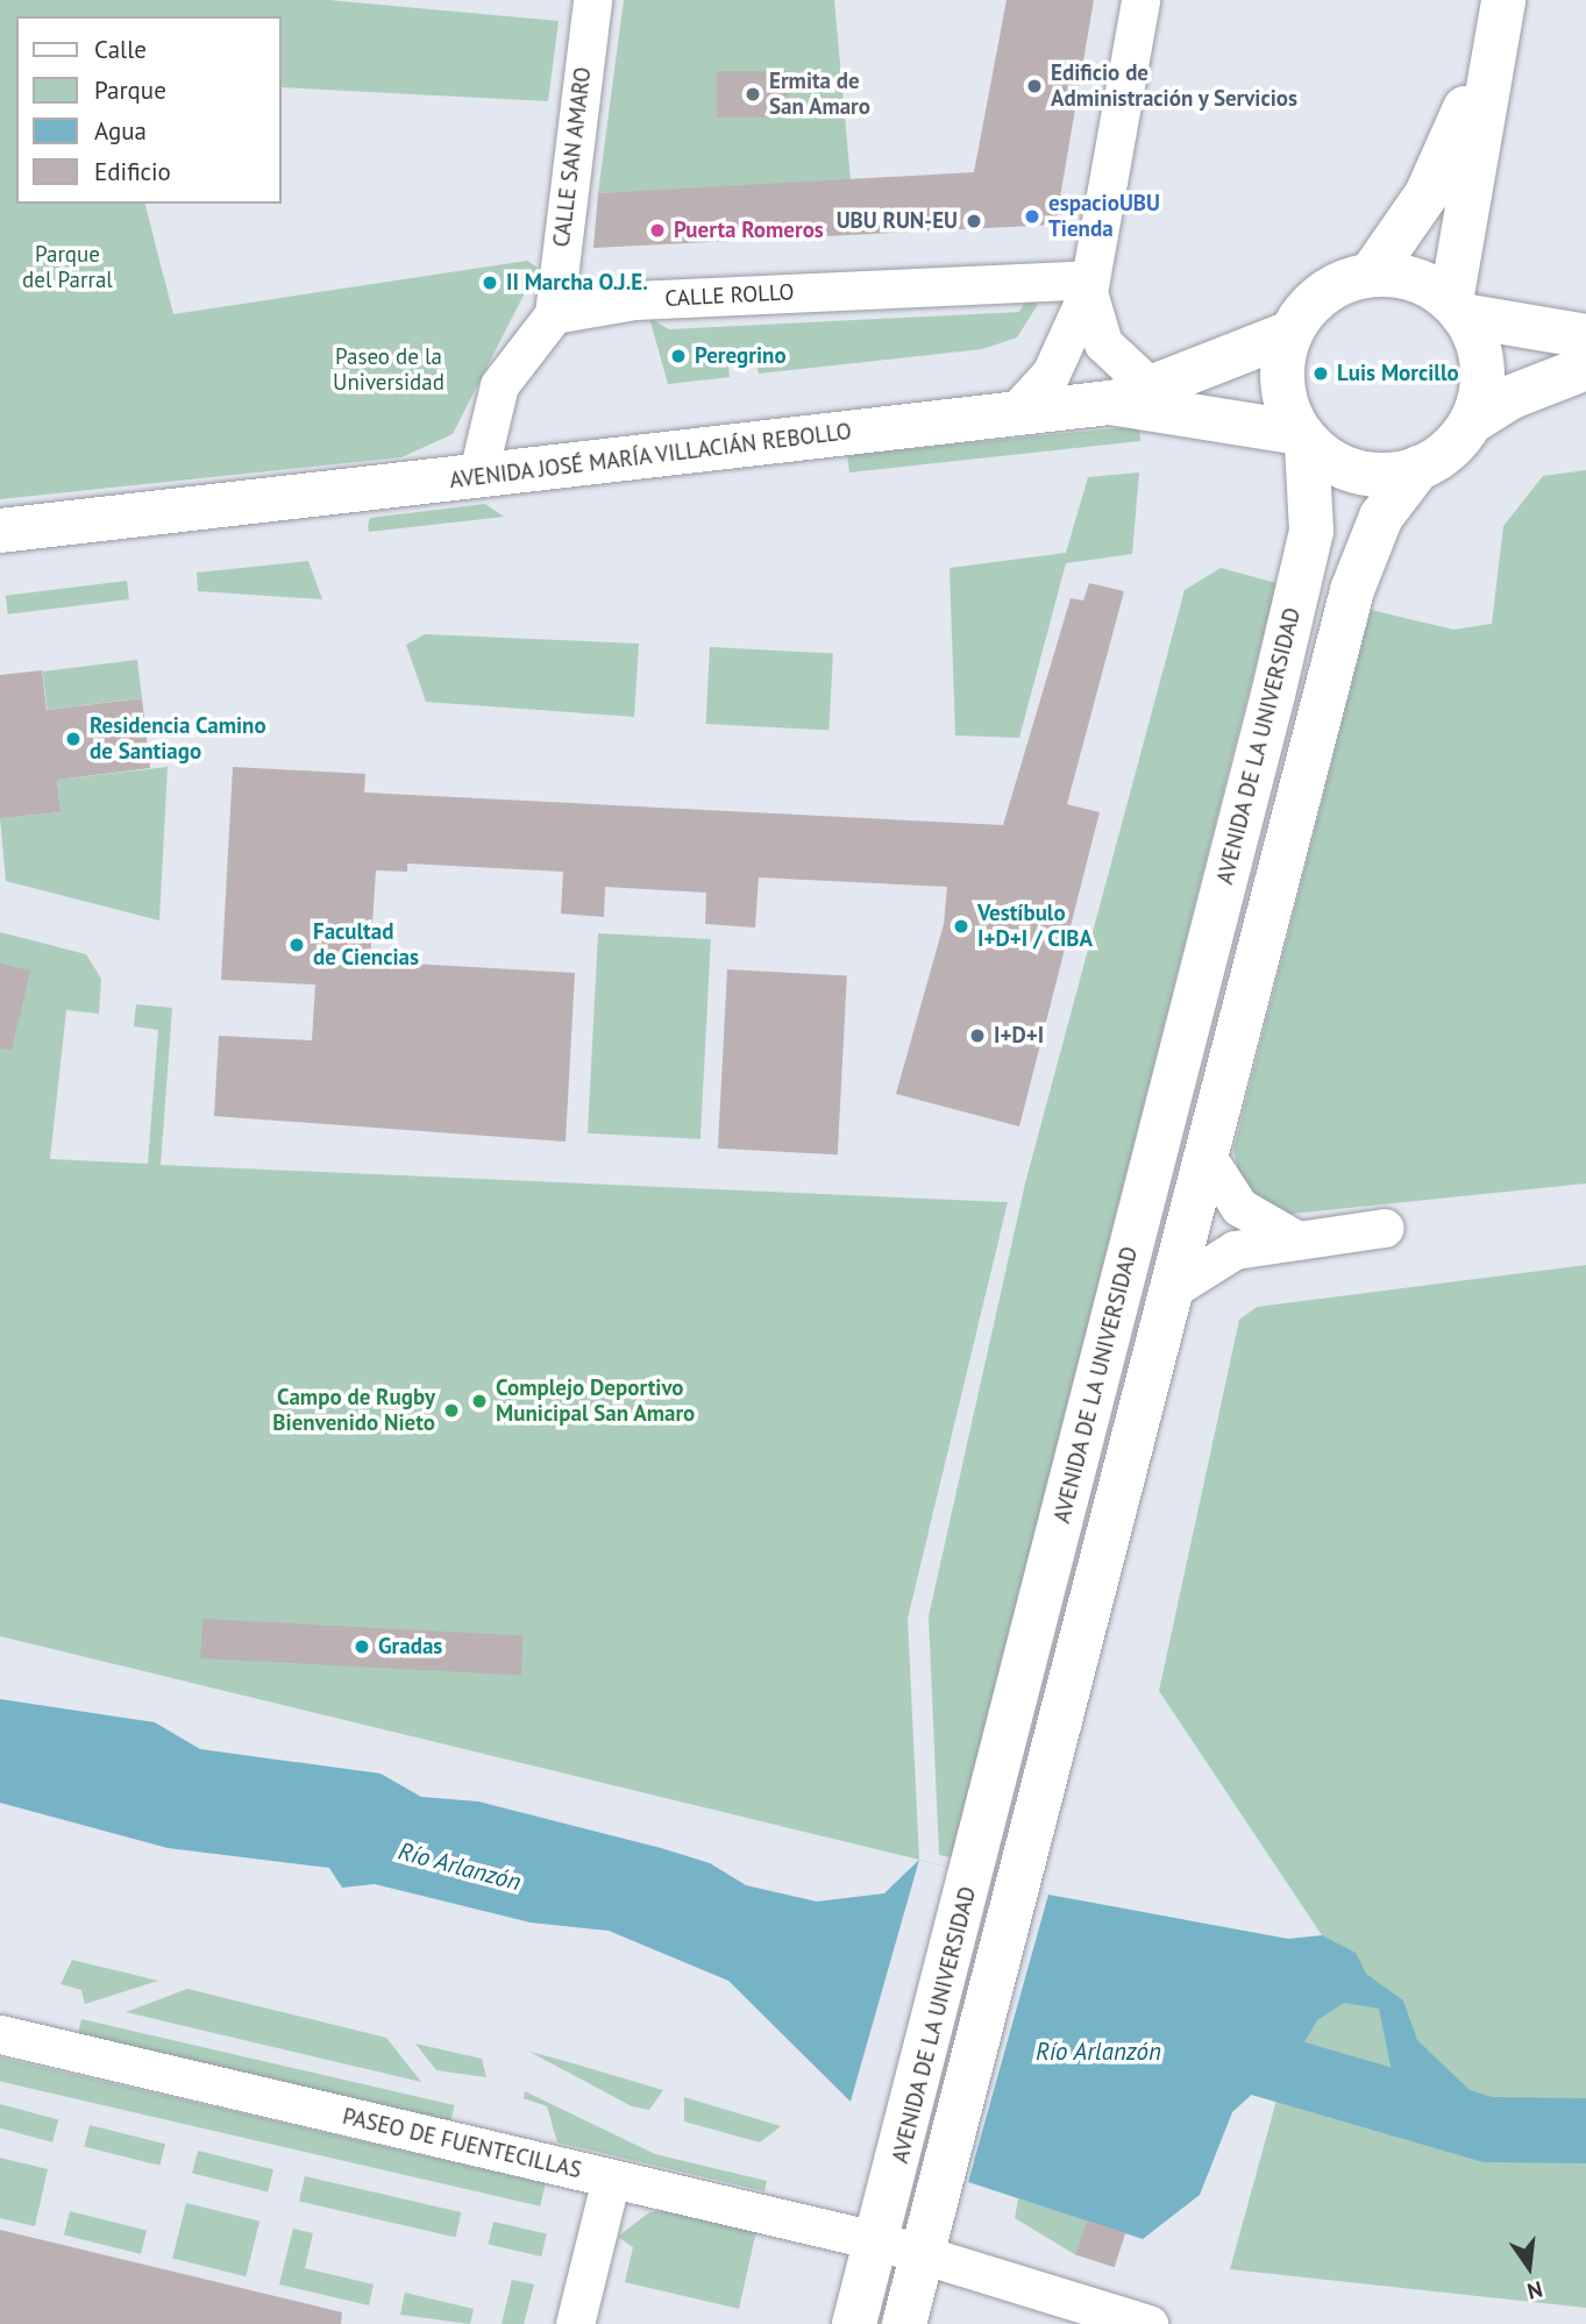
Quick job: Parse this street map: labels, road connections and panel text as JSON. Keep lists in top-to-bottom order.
{
  "streets": {
    "main road": ["AVENIDA JOSÉ MARÍA VILLACIÁN REBOLLO", "AVENIDA DE LA UNIVERSIDAD"],
    "street": ["CALLE SAN AMARO", "CALLE ROLLO", "PASEO DE FUENTECILLAS"]
  },
  "crossings": [
    ["CALLE SAN AMARO", "CALLE ROLLO"],
    ["AVENIDA JOSÉ MARÍA VILLACIÁN REBOLLO", "AVENIDA DE LA UNIVERSIDAD"],
    ["AVENIDA DE LA UNIVERSIDAD", "PASEO DE FUENTECILLAS"]
  ],
  "water": ["Río Arlanzón"],
  "parks": ["Parque del Parral", "Paseo de la Universidad"],
  "places": [
    "Edificio de Administración y Servicios",
    "Ermita de San Amaro",
    "espacioUBU Tienda",
    "UBU RUN-EU",
    "Puerta Romeros",
    "II Marcha O.J.E.",
    "Peregrino",
    "Luis Morcillo",
    "Residencia Camino de Santiago",
    "Vestíbulo I+D+I / CIBA",
    "Facultad de Ciencias",
    "I+D+I",
    "Complejo Deportivo Municipal San Amaro",
    "Campo de Rugby Bienvenido Nieto",
    "Gradas"
  ],
  "legend": [
    "Calle",
    "Parque",
    "Agua",
    "Edificio"
  ],
  "north": "bottom"
}
